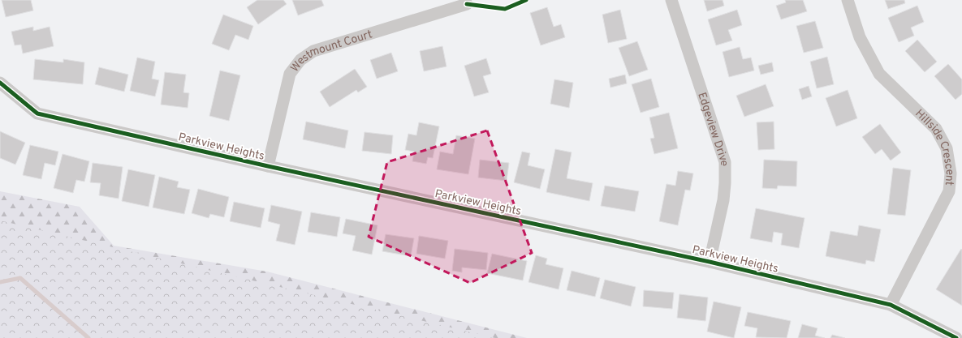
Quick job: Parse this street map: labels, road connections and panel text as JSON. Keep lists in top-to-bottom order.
{
  "streets": {
    "street": [
      "Westmount Court",
      "Edgeview Drive",
      "Parkview Heights",
      "Hillside Crescent"
    ]
  },
  "crossings": [
    ["Westmount Court", "Parkview Heights"],
    ["Edgeview Drive", "Parkview Heights"],
    ["Parkview Heights", "Hillside Crescent"]
  ]
}
